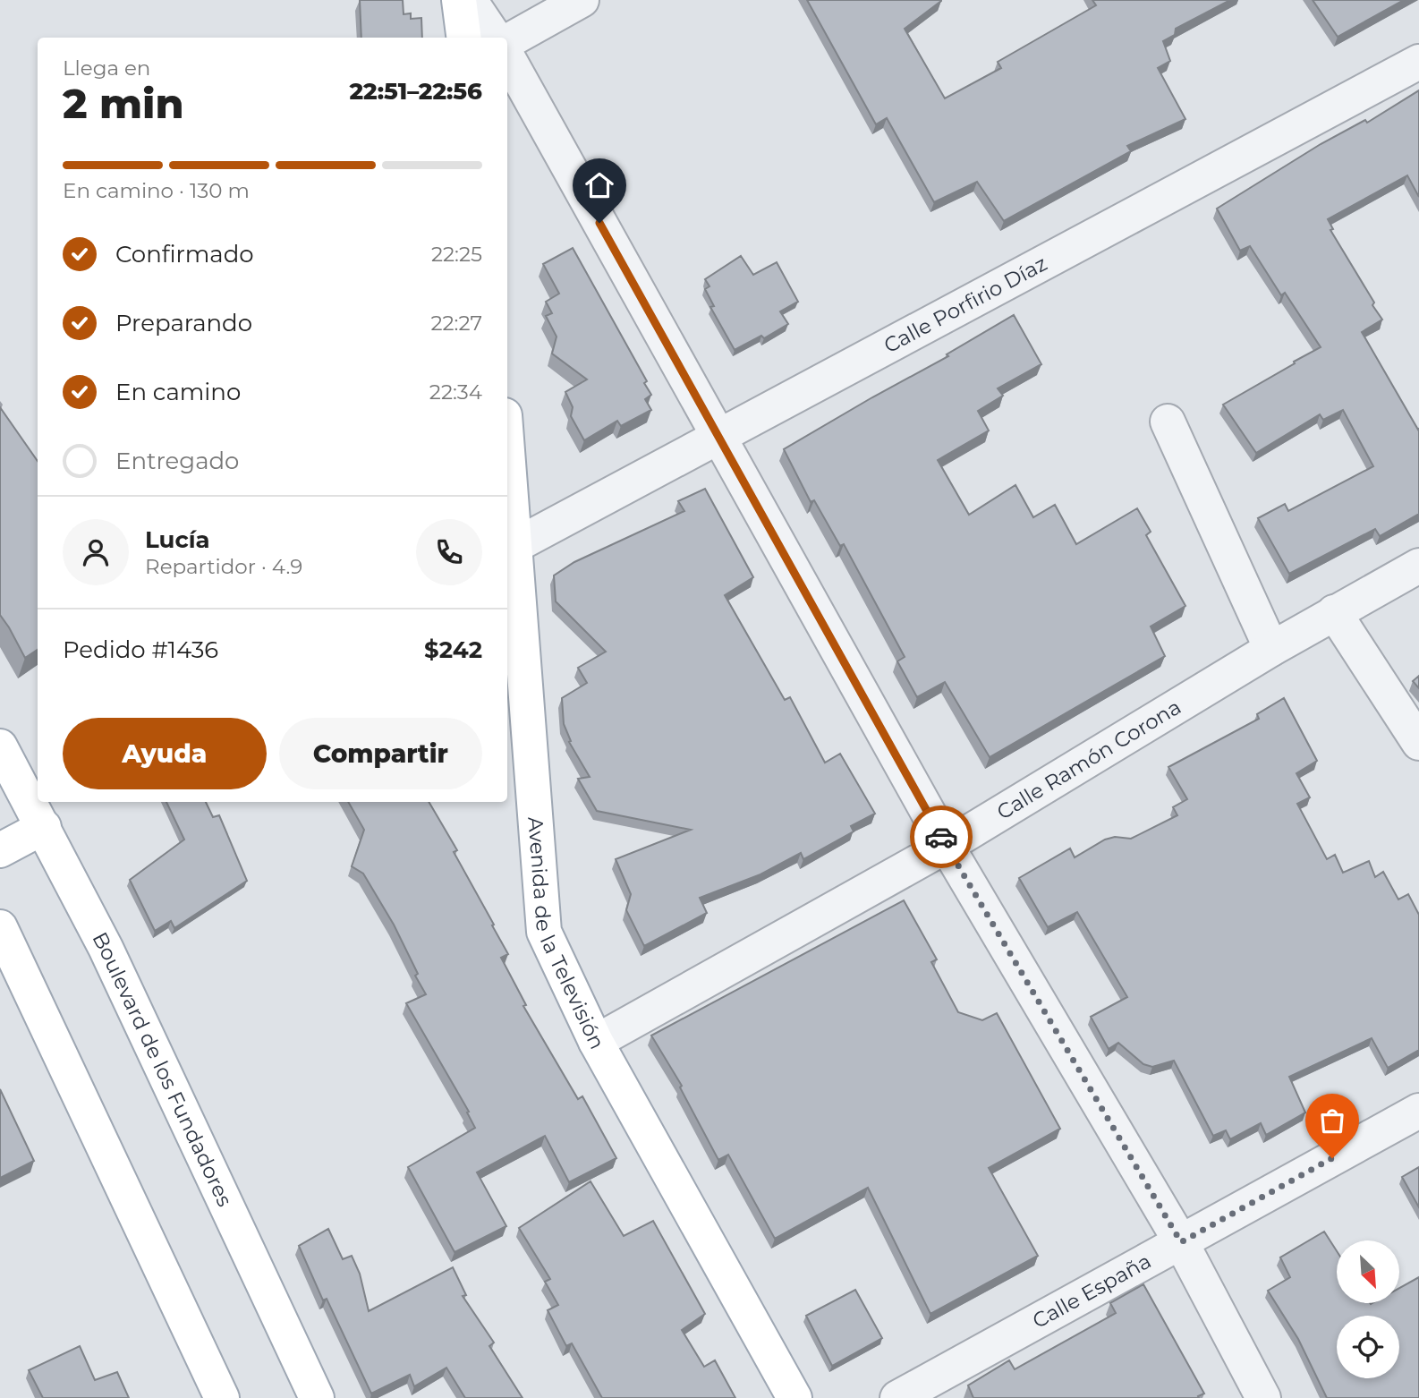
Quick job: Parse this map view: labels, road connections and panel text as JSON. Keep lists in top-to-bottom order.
{
  "streets": {
    "main road": ["Avenida de la Televisión", "Boulevard de los Fundadores"],
    "street": ["Calle Porfirio Díaz", "Calle Ramón Corona", "Calle España"]
  },
  "crossings": [
    ["Calle Porfirio Díaz", "Avenida de la Televisión"],
    ["Calle Ramón Corona", "Avenida de la Televisión"]
  ],
  "north": "bottom right",
  "page": {
    "heading": ["2 min", "Llega en", "22:51–22:56"],
    "panel": [
      "Lucía",
      "Repartidor · 4.9",
      "Pedido #1436",
      "$242"
    ],
    "bar": "En camino · 130 m",
    "list": [
      ["Confirmado", "22:25"],
      ["Preparando", "22:27"],
      ["En camino", "22:34"],
      "Entregado"
    ],
    "buttons": ["Ayuda", "Compartir"]
  }
}
